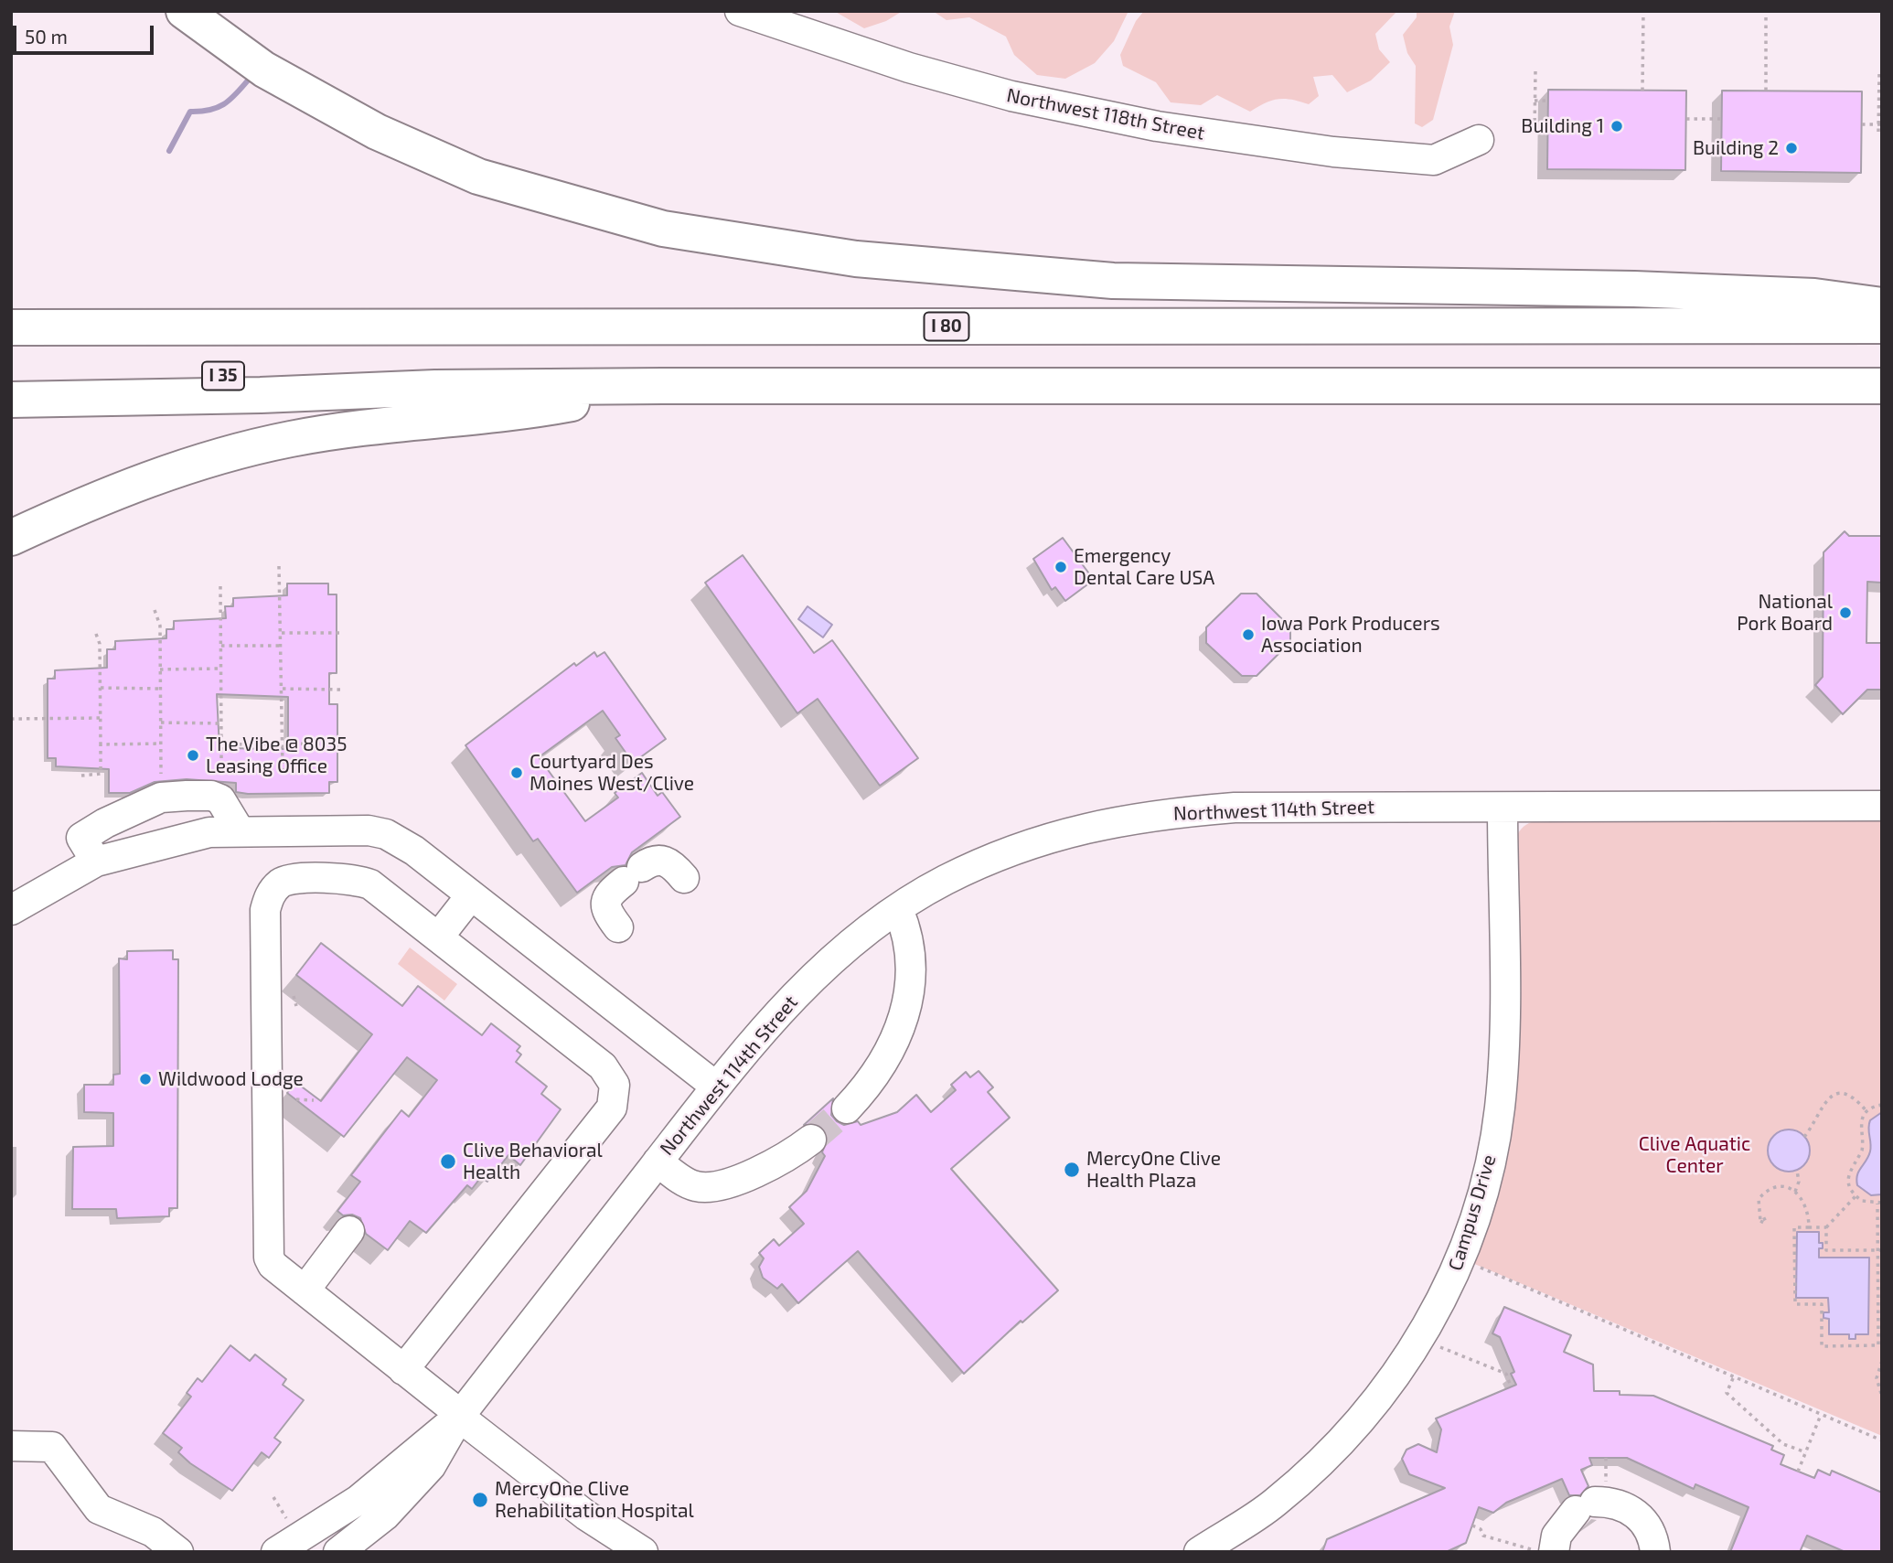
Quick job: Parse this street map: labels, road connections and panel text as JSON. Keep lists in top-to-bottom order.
{
  "streets": {
    "highway": ["I 80", "I 35"],
    "street": ["Northwest 118th Street", "Northwest 114th Street", "Campus Drive"]
  },
  "crossings": [
    ["Northwest 114th Street", "Campus Drive"]
  ],
  "parks": ["Clive Aquatic Center"],
  "places": [
    "Building 1",
    "Building 2",
    "Emergency Dental Care USA",
    "National Pork Board",
    "Iowa Pork Producers Association",
    "The Vibe @ 8035 Leasing Office",
    "Courtyard Des Moines West/Clive",
    "Wildwood Lodge",
    "Clive Behavioral Health",
    "MercyOne Clive Health Plaza",
    "MercyOne Clive Rehabilitation Hospital"
  ],
  "scale_bar": "50 m"
}
